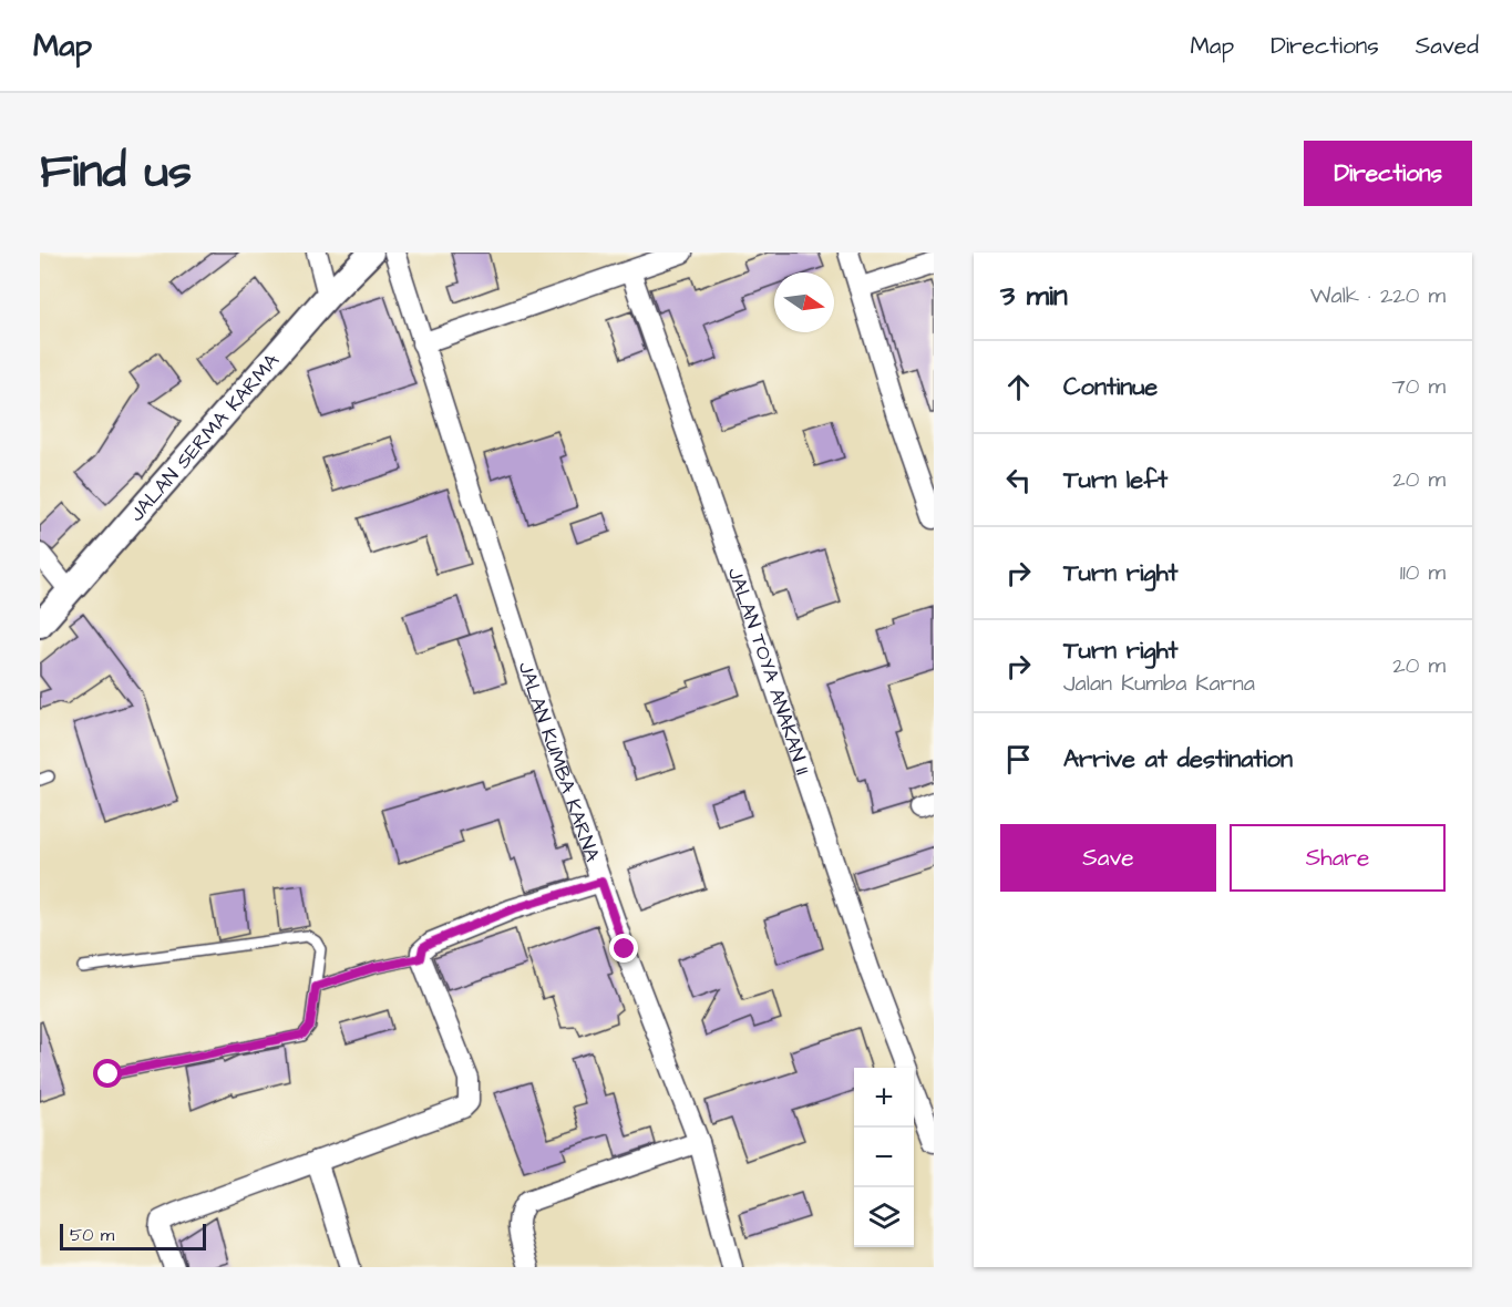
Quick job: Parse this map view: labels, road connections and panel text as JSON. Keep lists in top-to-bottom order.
{
  "streets": {
    "street": ["JALAN SERMA KARMA", "JALAN TOYA ANAKAN II", "JALAN KUMBA KARNA"]
  },
  "scale_bar": "50 m",
  "north": "right",
  "page": {
    "header": "Map",
    "nav": ["Map", "Directions", "Saved"],
    "title": "Find us",
    "buttons": [
      "Directions",
      ["Save", "Share"]
    ],
    "heading": ["3 min", "Walk · 220 m"],
    "list": [
      ["Continue", "70 m"],
      ["Turn left", "20 m"],
      ["Turn right", "110 m"],
      ["Turn right", "Jalan Kumba Karna", "20 m"],
      "Arrive at destination"
    ],
    "map_buttons": ["+", "−"],
    "scale": "50 m"
  }
}
